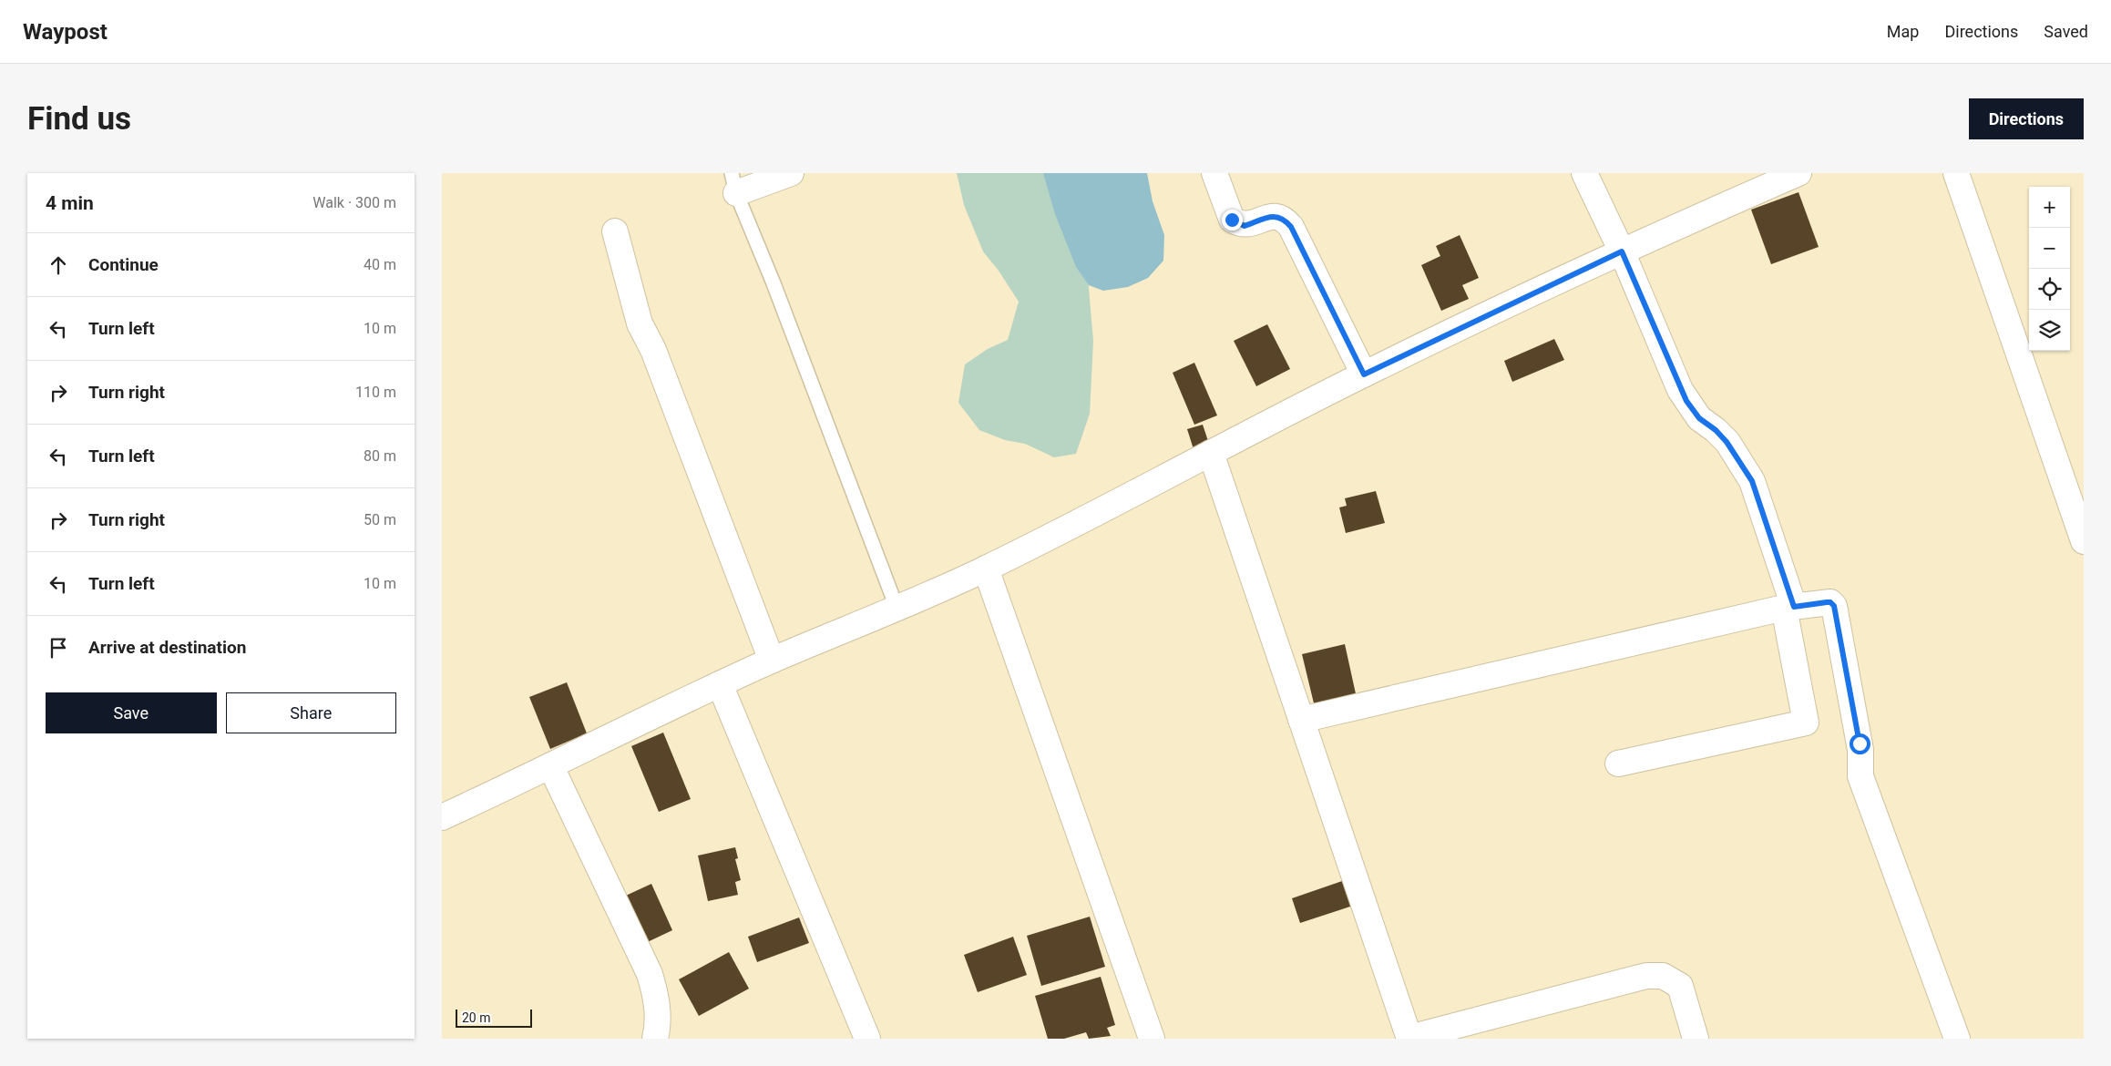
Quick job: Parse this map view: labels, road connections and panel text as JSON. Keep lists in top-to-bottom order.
{
  "scale_bar": "20 m",
  "page": {
    "header": "Waypost",
    "nav": ["Map", "Directions", "Saved"],
    "buttons": [
      "Directions",
      ["Save", "Share"]
    ],
    "title": "Find us",
    "heading": ["4 min", "Walk · 300 m"],
    "map_buttons": ["+", "−"],
    "list": [
      ["Continue", "40 m"],
      ["Turn left", "10 m"],
      ["Turn right", "110 m"],
      ["Turn left", "80 m"],
      ["Turn right", "50 m"],
      ["Turn left", "10 m"],
      "Arrive at destination"
    ],
    "scale": "20 m"
  }
}
